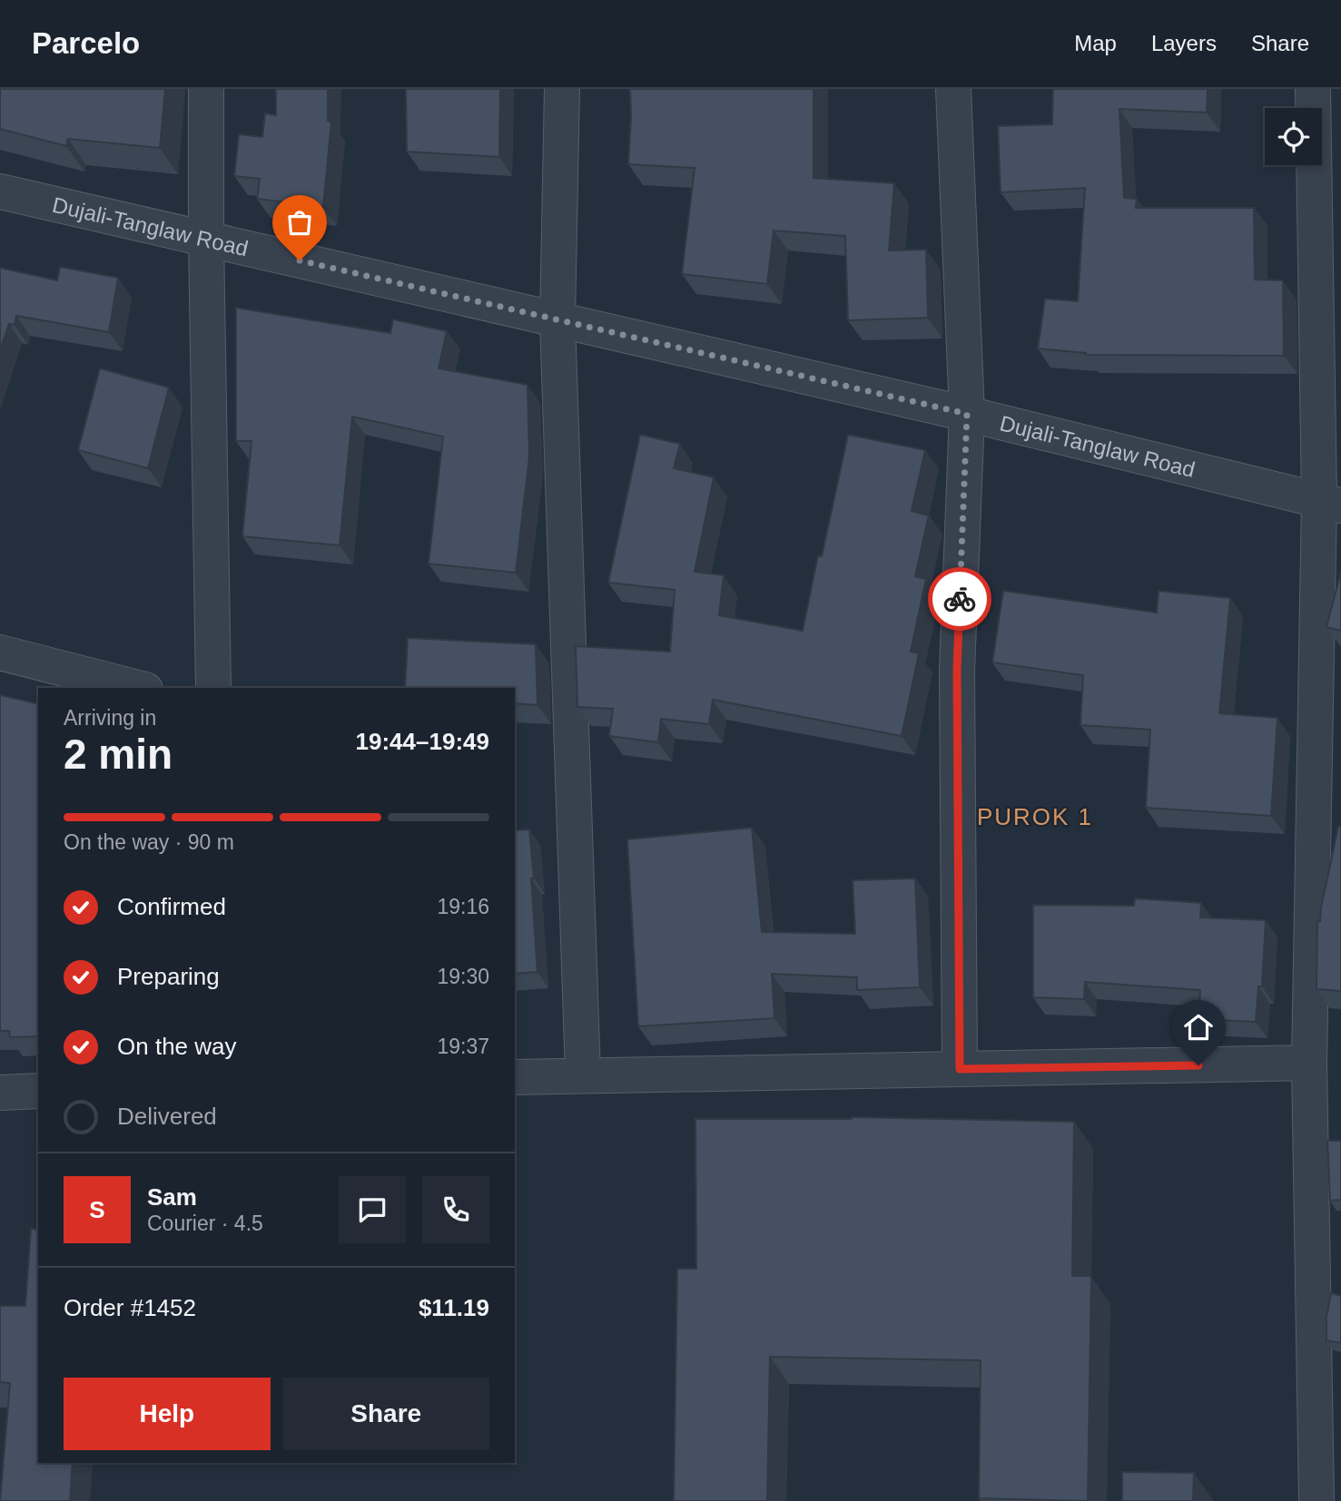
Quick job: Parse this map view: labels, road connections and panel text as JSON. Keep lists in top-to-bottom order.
{
  "streets": {
    "street": ["Dujali-Tanglaw Road"]
  },
  "districts": ["PUROK 1"],
  "page": {
    "header": "Parcelo",
    "nav": ["Map", "Layers", "Share"],
    "heading": ["2 min", "Arriving in", "19:44–19:49"],
    "panel": [
      "Sam",
      "Courier · 4.5",
      "Order #1452",
      "$11.19"
    ],
    "bar": "On the way · 90 m",
    "list": [
      ["Confirmed", "19:16"],
      ["Preparing", "19:30"],
      ["On the way", "19:37"],
      "Delivered"
    ],
    "round": "S",
    "buttons": ["Help", "Share"]
  }
}
